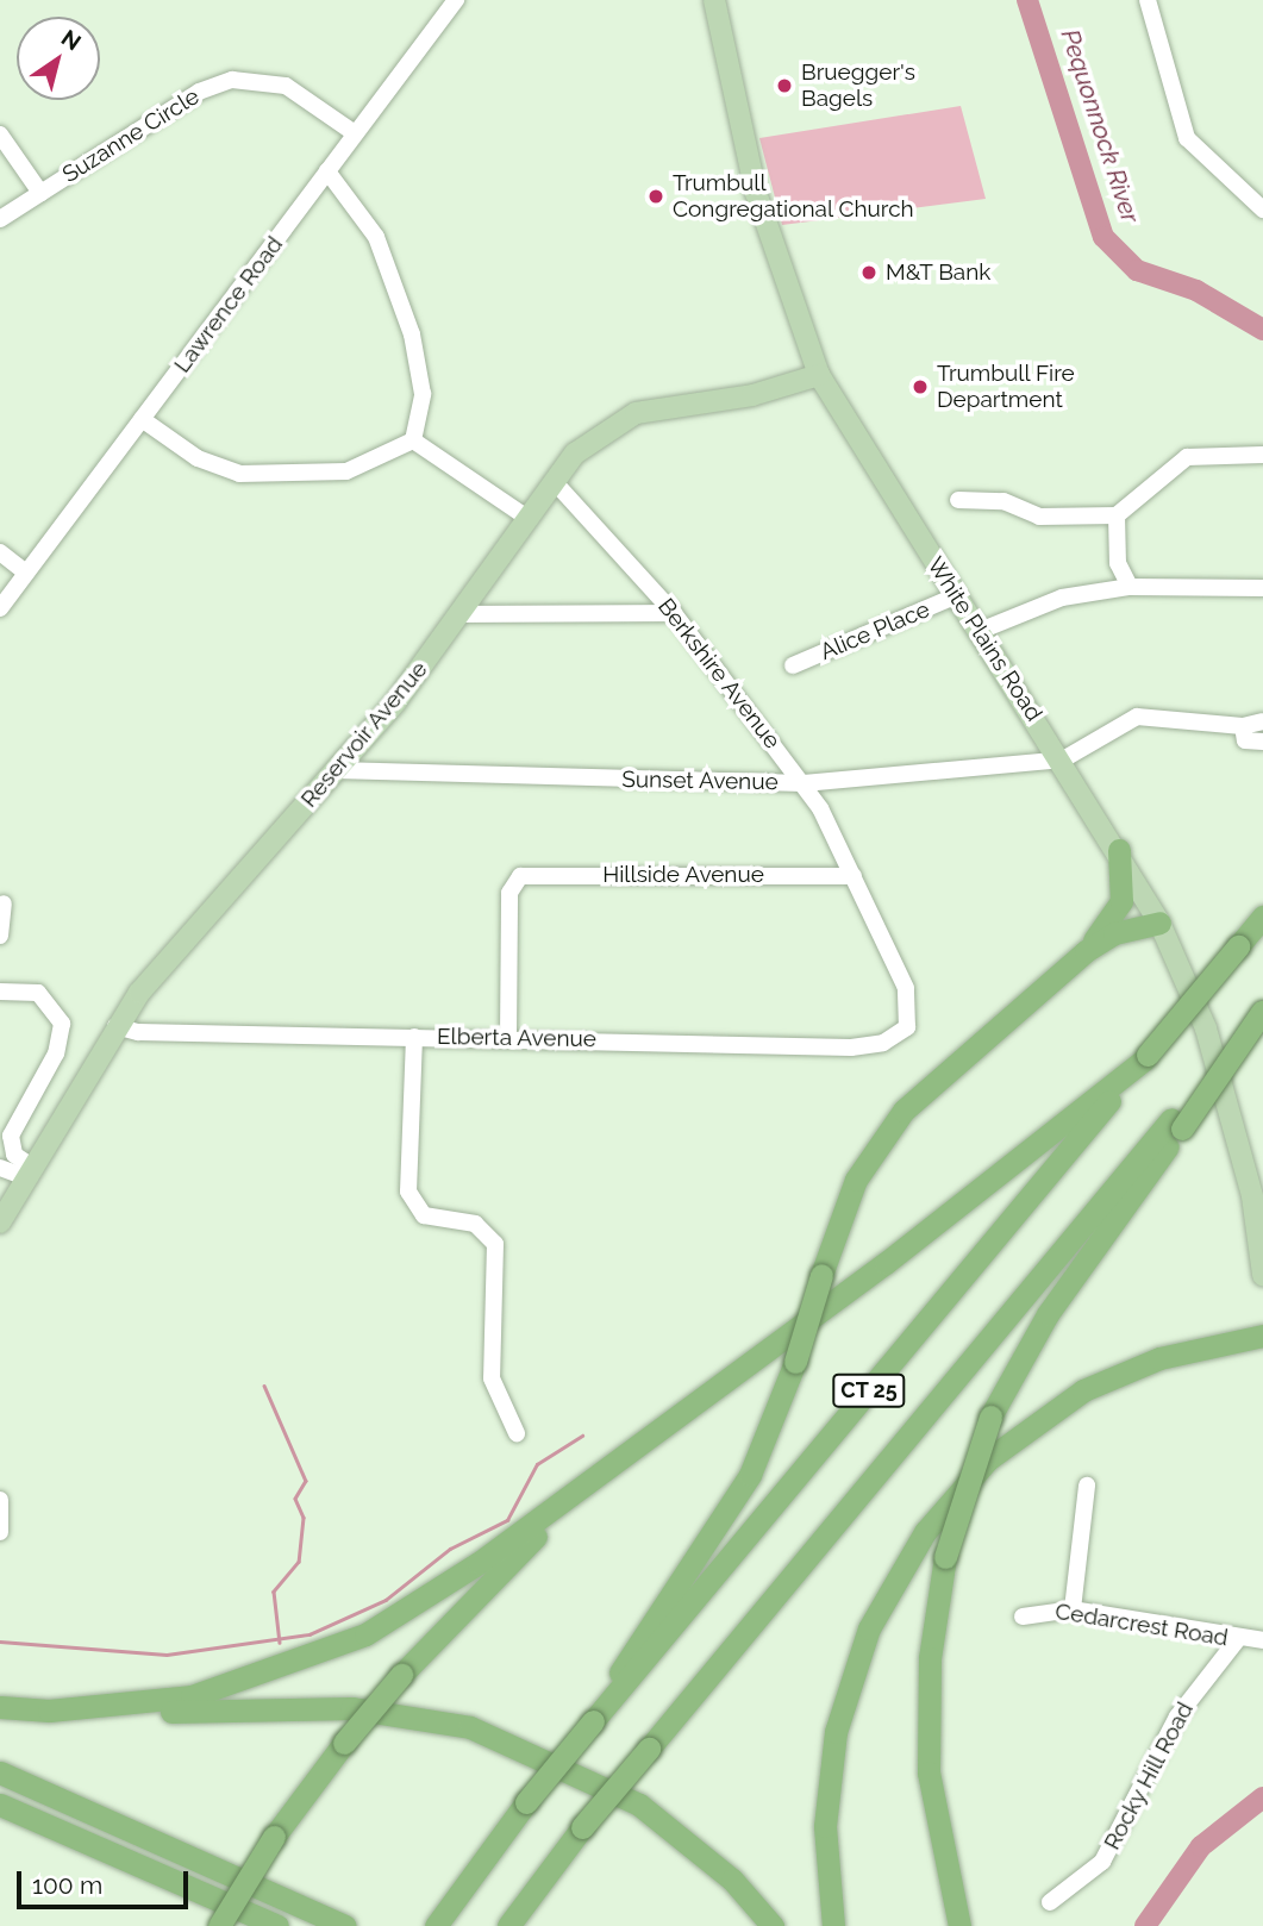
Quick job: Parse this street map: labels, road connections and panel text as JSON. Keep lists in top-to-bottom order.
{
  "streets": {
    "highway": ["CT 25"],
    "main road": ["White Plains Road", "Reservoir Avenue"],
    "street": [
      "Suzanne Circle",
      "Lawrence Road",
      "Alice Place",
      "Berkshire Avenue",
      "Sunset Avenue",
      "Hillside Avenue",
      "Elberta Avenue",
      "Cedarcrest Road",
      "Rocky Hill Road"
    ]
  },
  "crossings": [
    ["Suzanne Circle", "Lawrence Road"],
    ["Alice Place", "White Plains Road"],
    ["White Plains Road", "Reservoir Avenue"],
    ["White Plains Road", "Sunset Avenue"],
    ["Berkshire Avenue", "Reservoir Avenue"],
    ["Berkshire Avenue", "Sunset Avenue"],
    ["Berkshire Avenue", "Hillside Avenue"],
    ["Berkshire Avenue", "Elberta Avenue"],
    ["Reservoir Avenue", "Sunset Avenue"],
    ["Reservoir Avenue", "Elberta Avenue"],
    ["Hillside Avenue", "Elberta Avenue"],
    ["Cedarcrest Road", "Rocky Hill Road"]
  ],
  "water": ["Pequonnock River"],
  "places": [
    "Bruegger's Bagels",
    "Trumbull Congregational Church",
    "M&T Bank",
    "Trumbull Fire Department"
  ],
  "scale_bar": "100 m",
  "north": "top right"
}
